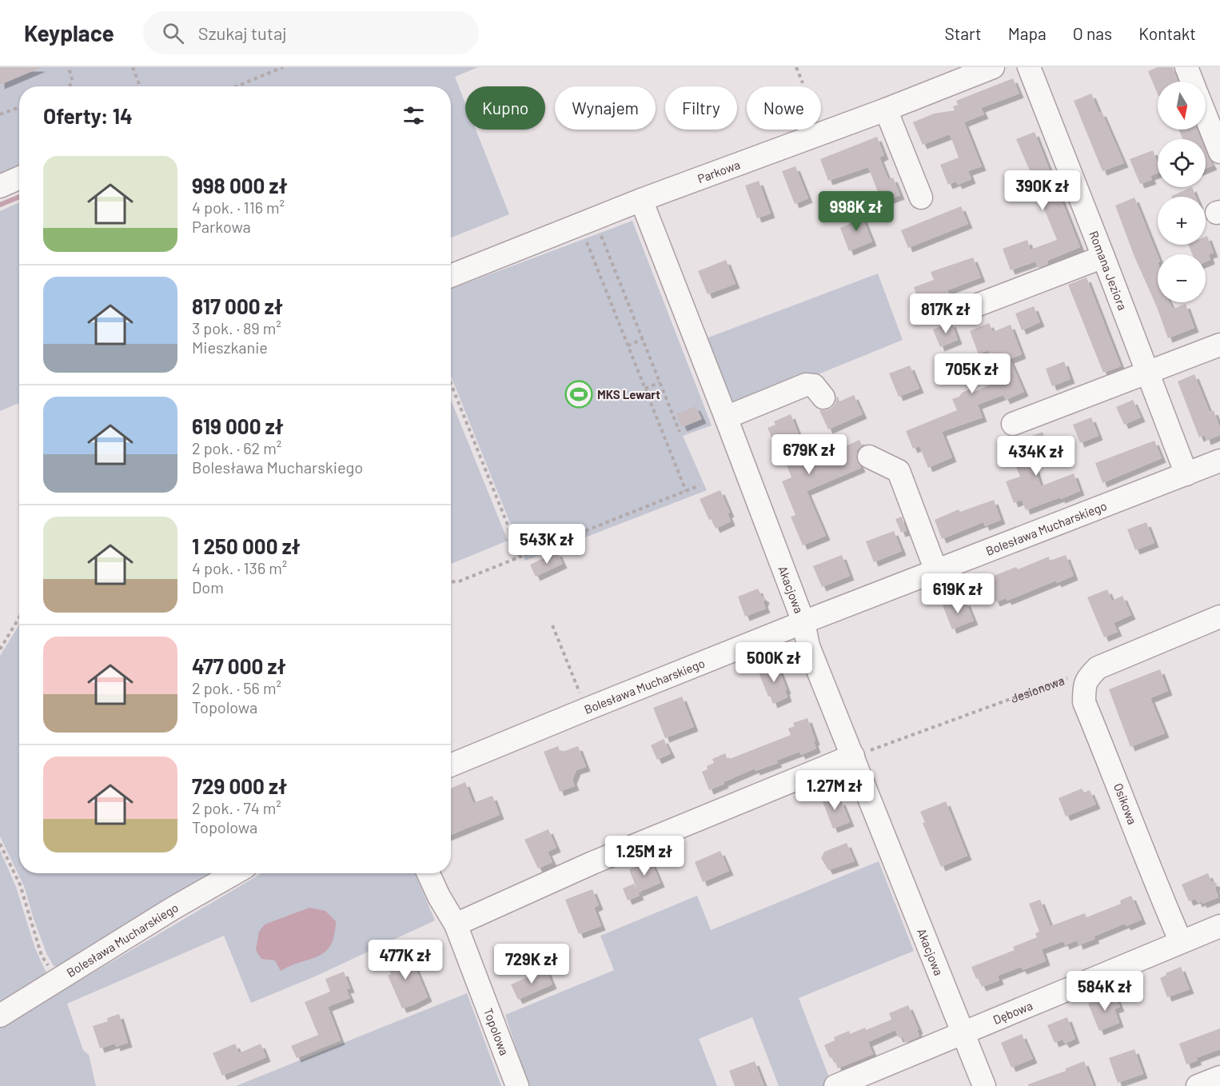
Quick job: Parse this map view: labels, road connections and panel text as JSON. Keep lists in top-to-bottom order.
{
  "streets": {
    "street": [
      "Parkowa",
      "Romana Jeziora",
      "Bolesława Mucharskiego",
      "Akacjowa",
      "Osikowa",
      "Dębowa",
      "Topolowa"
    ],
    "path": ["Jesionowa"]
  },
  "crossings": [
    ["Parkowa", "Akacjowa"],
    ["Romana Jeziora", "Bolesława Mucharskiego"],
    ["Bolesława Mucharskiego", "Akacjowa"],
    ["Akacjowa", "Jesionowa"],
    ["Akacjowa", "Dębowa"],
    ["Osikowa", "Dębowa"]
  ],
  "places": {
    "sports": ["MKS Lewart"]
  },
  "north": "bottom",
  "page": {
    "header": "Keyplace",
    "search": "Szukaj tutaj",
    "nav": [
      "Start",
      "Mapa",
      "O nas",
      "Kontakt"
    ],
    "map_buttons": ["+", "−"],
    "chip": [
      "Kupno",
      "Wynajem",
      "Filtry",
      "Nowe"
    ],
    "heading": "Oferty: 14",
    "list": [
      {
        "name": "998 000 zł",
        "note": "4 pok. · 116 m² · Parkowa"
      },
      {
        "name": "817 000 zł",
        "note": "3 pok. · 89 m² · Mieszkanie"
      },
      {
        "name": "619 000 zł",
        "note": "2 pok. · 62 m² · Bolesława Mucharskiego"
      },
      {
        "name": "1 250 000 zł",
        "note": "4 pok. · 136 m² · Dom"
      },
      {
        "name": "477 000 zł",
        "note": "2 pok. · 56 m² · Topolowa"
      },
      {
        "name": "729 000 zł",
        "note": "2 pok. · 74 m² · Topolowa"
      }
    ],
    "price": [
      "390K zł",
      "998K zł",
      "817K zł",
      "705K zł",
      "679K zł",
      "434K zł",
      "543K zł",
      "619K zł",
      "500K zł",
      "1.27M zł",
      "1.25M zł",
      "477K zł",
      "729K zł",
      "584K zł"
    ]
  }
}
